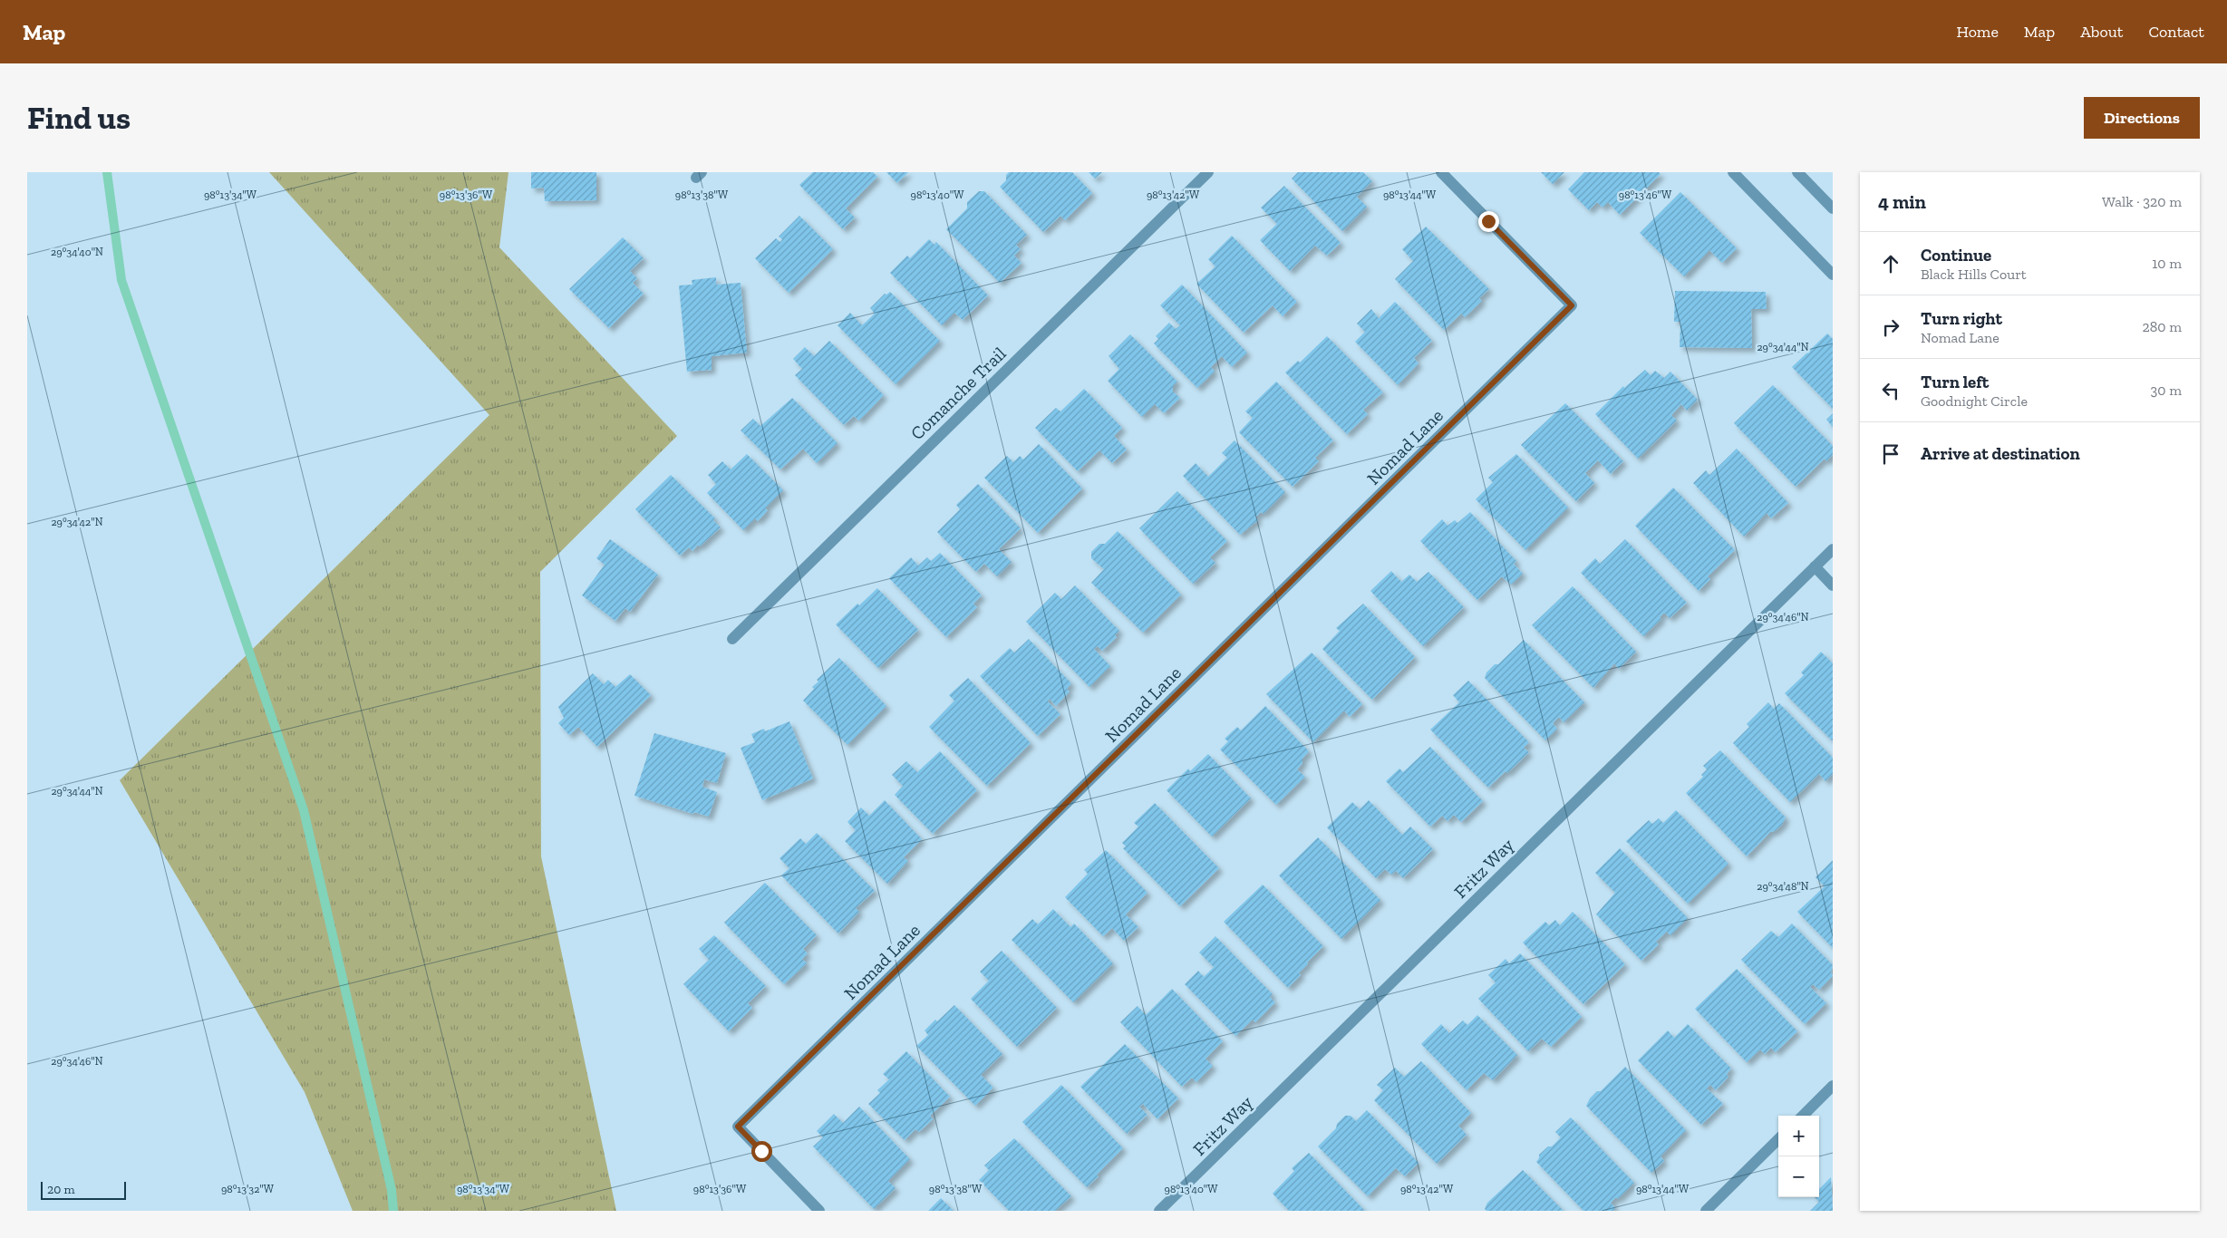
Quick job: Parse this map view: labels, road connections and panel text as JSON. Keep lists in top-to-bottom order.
{
  "streets": {
    "street": ["Comanche Trail", "Nomad Lane", "Fritz Way"]
  },
  "scale_bar": "20 m",
  "page": {
    "header": "Map",
    "nav": [
      "Home",
      "Map",
      "About",
      "Contact"
    ],
    "buttons": "Directions",
    "title": "Find us",
    "heading": ["4 min", "Walk · 320 m"],
    "list": [
      ["Continue", "Black Hills Court", "10 m"],
      ["Turn right", "Nomad Lane", "280 m"],
      ["Turn left", "Goodnight Circle", "30 m"],
      "Arrive at destination"
    ],
    "map_buttons": ["+", "−"],
    "scale": "20 m"
  },
  "coordinates": [
    "98°13'40\"W",
    "98°13'34\"W",
    "98°13'36\"W",
    "98°13'38\"W",
    "98°13'42\"W",
    "98°13'44\"W",
    "98°13'46\"W",
    "29°34'40\"N",
    "29°34'44\"N",
    "29°34'42\"N",
    "29°34'46\"N",
    "29°34'48\"N",
    "98°13'32\"W"
  ]
}
